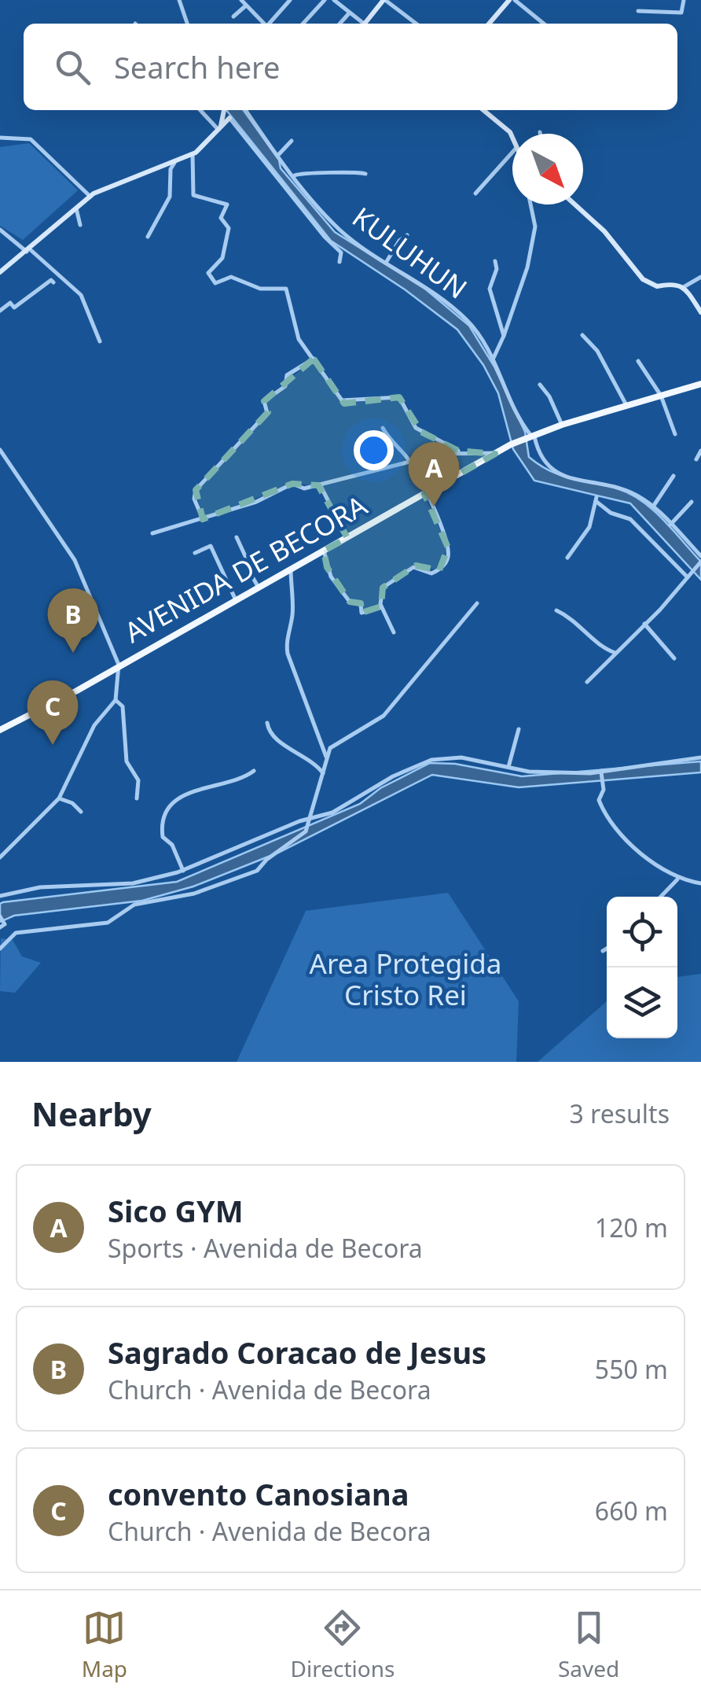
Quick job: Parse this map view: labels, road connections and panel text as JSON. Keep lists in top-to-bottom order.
{
  "streets": {
    "main road": ["AVENIDA DE BECORA"],
    "street": ["KULUHUN"]
  },
  "crossings": [
    ["KULUHUN", "AVENIDA DE BECORA"]
  ],
  "parks": ["Area Protegida Cristo Rei"],
  "north": "bottom right",
  "page": {
    "search": "Search here",
    "pins": ["A", "B", "C"],
    "heading": ["Nearby", "3 results"],
    "list": [
      {
        "mark": "A",
        "name": "Sico GYM",
        "note": "Sports · Avenida de Becora",
        "value": "120 m"
      },
      {
        "mark": "B",
        "name": "Sagrado Coracao de Jesus",
        "note": "Church · Avenida de Becora",
        "value": "550 m"
      },
      {
        "mark": "C",
        "name": "convento Canosiana",
        "note": "Church · Avenida de Becora",
        "value": "660 m"
      }
    ],
    "nav": ["Map", "Directions", "Saved"]
  }
}
